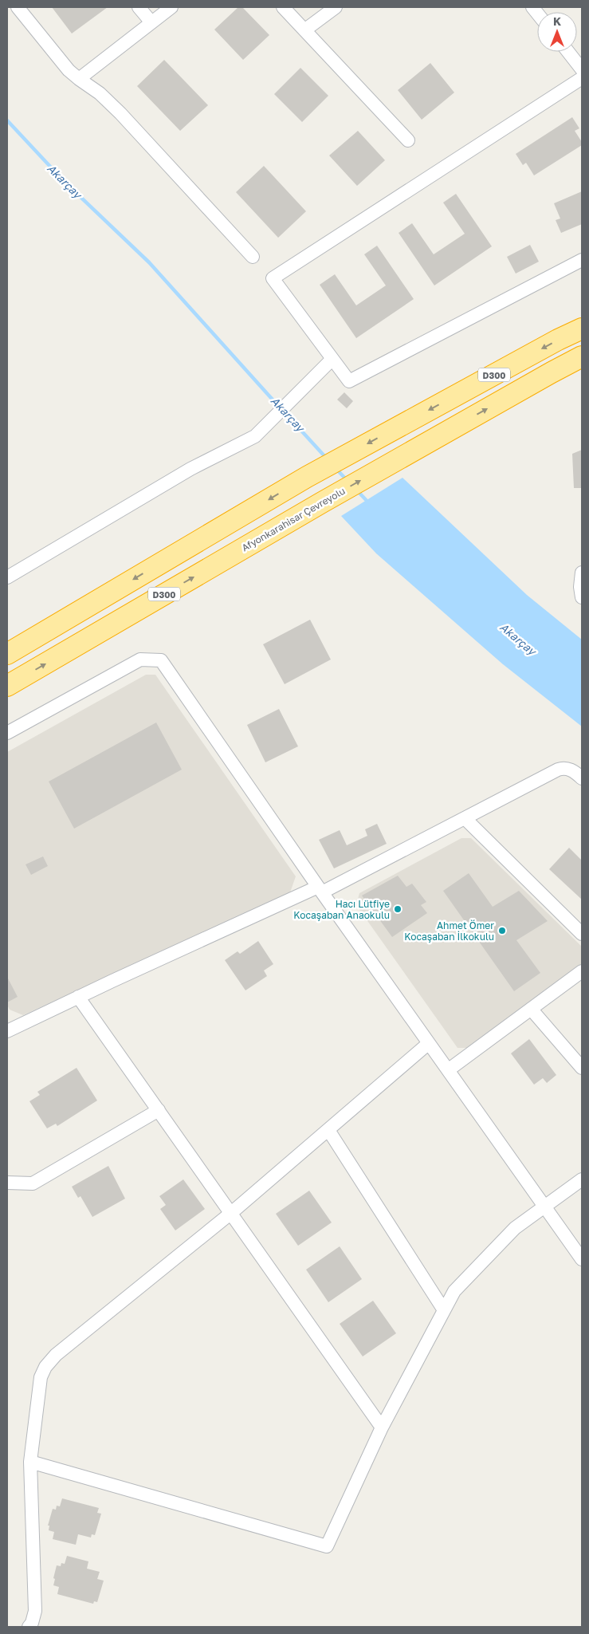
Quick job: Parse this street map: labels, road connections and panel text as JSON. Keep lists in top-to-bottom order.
{
  "streets": {
    "highway": ["D300", "Afyonkarahisar Çevreyolu"]
  },
  "water": ["Akarçay"],
  "places": ["Hacı Lütfiye Kocaşaban Anaokulu", "Ahmet Ömer Kocaşaban İlkokulu"],
  "north": "top"
}
